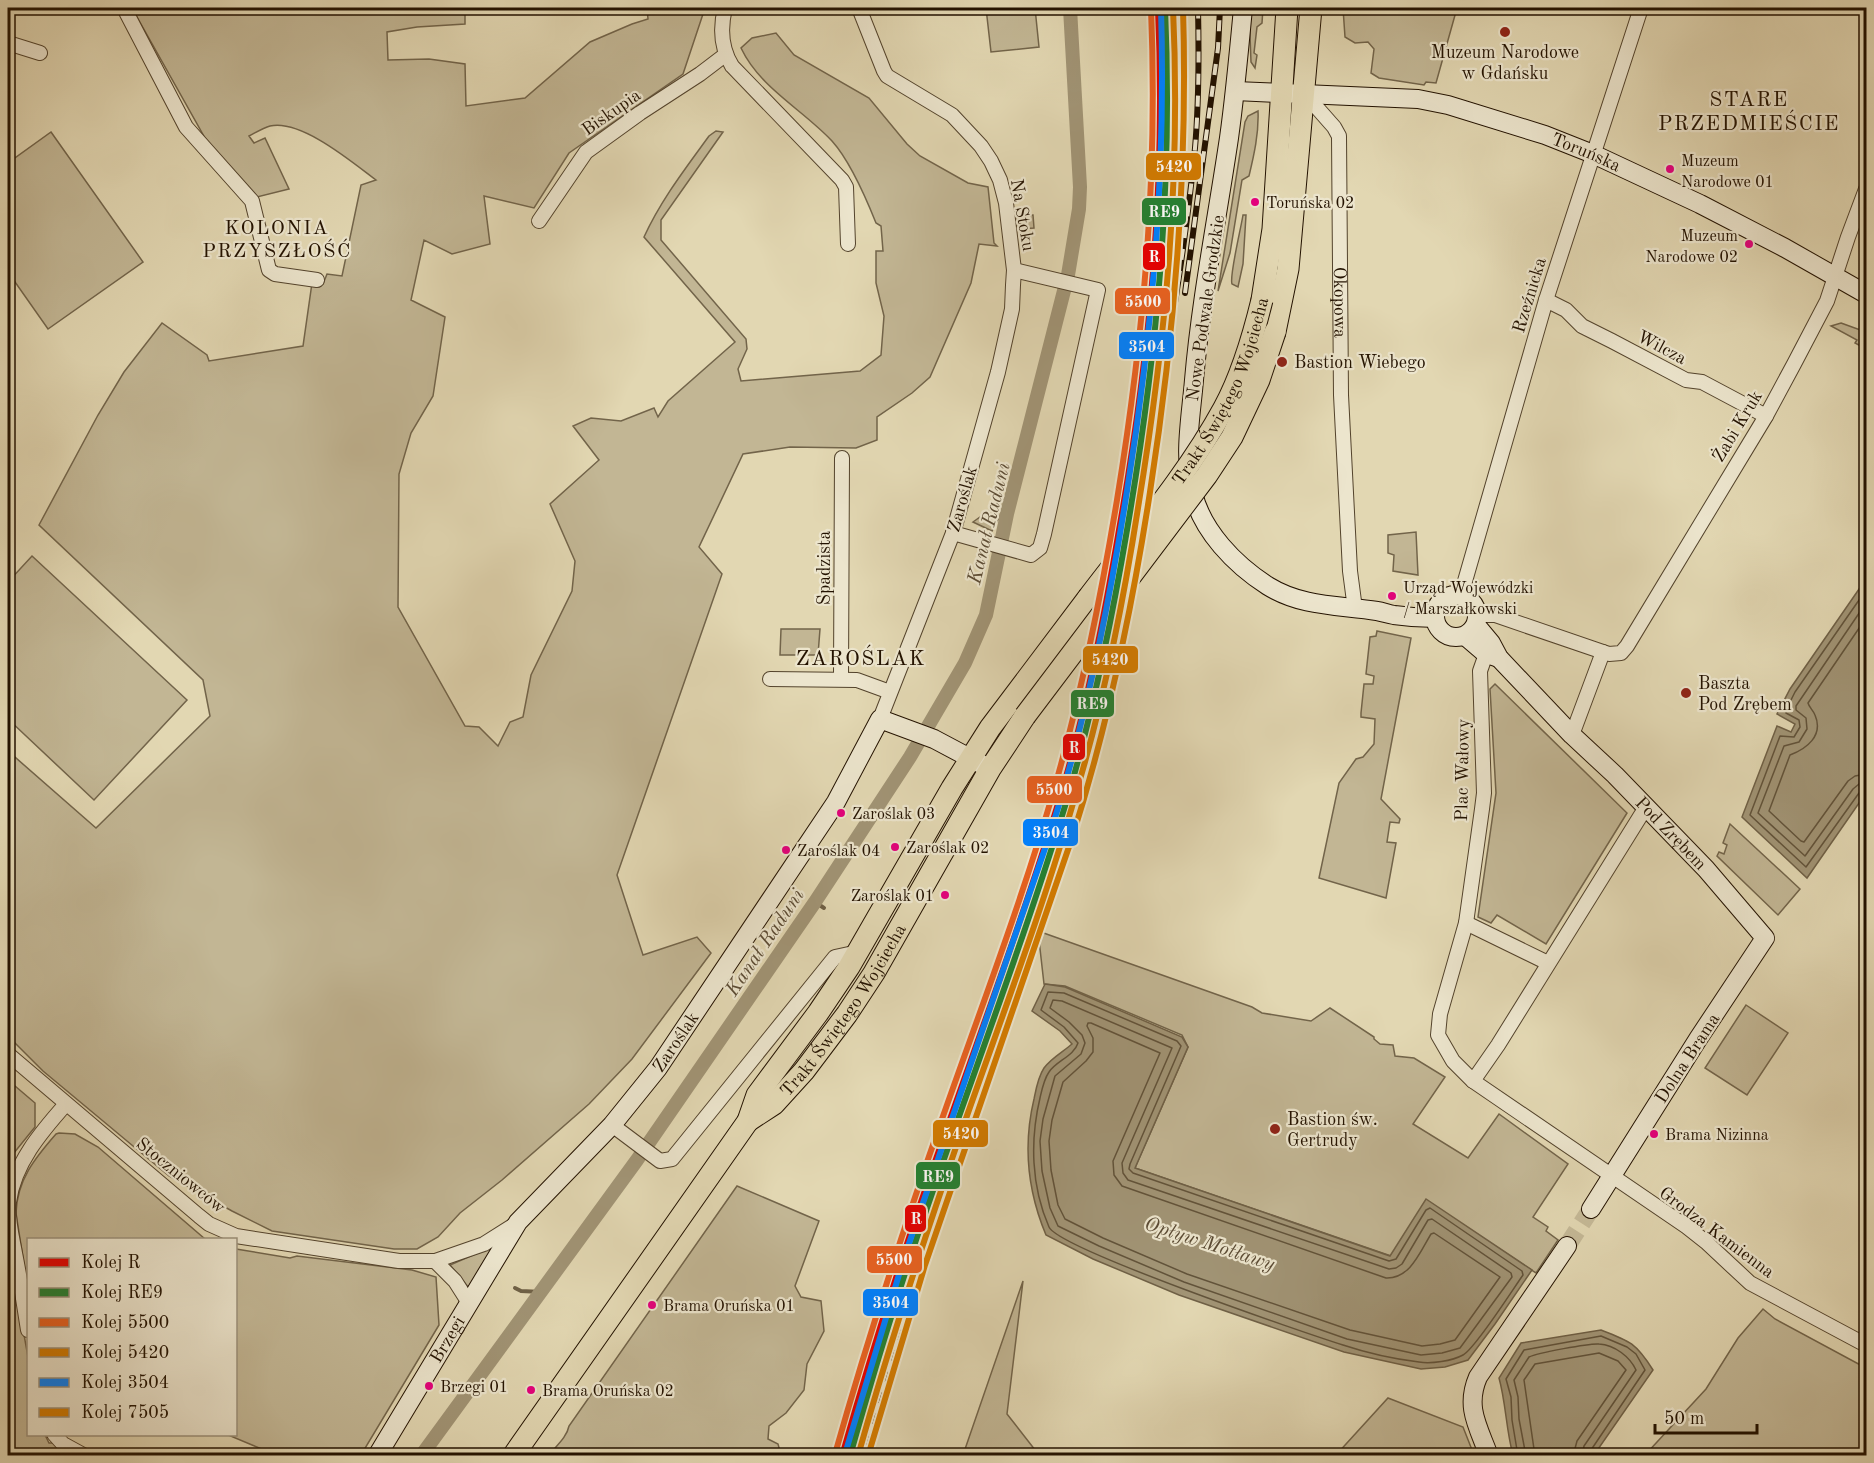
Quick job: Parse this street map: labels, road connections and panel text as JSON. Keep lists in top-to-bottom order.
{
  "streets": {
    "main road": ["Trakt Świętego Wojciecha"],
    "street": [
      "Biskupia",
      "Toruńska",
      "Na Stoku",
      "Rzeźnicka",
      "Okopowa",
      "Nowe Podwale Grodzkie",
      "Wilcza",
      "Żabi Kruk",
      "Zaroślak",
      "Spadzista",
      "Plac Wałowy",
      "Pod Zrębem",
      "Dolna Brama",
      "Stoczniowców",
      "Grodza Kamienna",
      "Brzegi"
    ]
  },
  "crossings": [
    ["Toruńska", "Rzeźnicka"],
    ["Toruńska", "Okopowa"],
    ["Toruńska", "Trakt Świętego Wojciecha"],
    ["Toruńska", "Żabi Kruk"],
    ["Na Stoku", "Zaroślak"],
    ["Rzeźnicka", "Nowe Podwale Grodzkie"],
    ["Rzeźnicka", "Wilcza"],
    ["Rzeźnicka", "Pod Zrębem"],
    ["Okopowa", "Nowe Podwale Grodzkie"],
    ["Okopowa", "Trakt Świętego Wojciecha"],
    ["Nowe Podwale Grodzkie", "Pod Zrębem"],
    ["Wilcza", "Żabi Kruk"],
    ["Trakt Świętego Wojciecha", "Zaroślak"],
    ["Zaroślak", "Stoczniowców"],
    ["Zaroślak", "Brzegi"],
    ["Plac Wałowy", "Pod Zrębem"],
    ["Plac Wałowy", "Dolna Brama"],
    ["Plac Wałowy", "Grodza Kamienna"],
    ["Pod Zrębem", "Dolna Brama"],
    ["Dolna Brama", "Grodza Kamienna"],
    ["Stoczniowców", "Brzegi"]
  ],
  "districts": ["STARE PRZEDMIEŚCIE", "KOLONIA PRZYSZŁOŚĆ", "ZAROŚLAK"],
  "water": ["Kanał Raduni", "Opływ Motławy"],
  "places": [
    "Muzeum Narodowe w Gdańsku",
    "Muzeum Narodowe 01",
    "Toruńska 02",
    "Muzeum Narodowe 02",
    "Bastion Wiebego",
    "Urząd Wojewódzki / Marszałkowski",
    "Baszta Pod Zrębem",
    "Zaroślak 03",
    "Zaroślak 02",
    "Zaroślak 04",
    "Zaroślak 01",
    "Bastion św. Gertrudy",
    "Brama Nizinna",
    "Brama Oruńska 01",
    "Brzegi 01",
    "Brama Oruńska 02"
  ],
  "lines": [
    "rail line R",
    "rail line RE9",
    "rail line 5500",
    "rail line 5420",
    "rail line 3504",
    "rail line 7505"
  ],
  "legend": [
    "Kolej R",
    "Kolej RE9",
    "Kolej 5500",
    "Kolej 5420",
    "Kolej 3504",
    "Kolej 7505"
  ],
  "scale_bar": "50 m"
}
